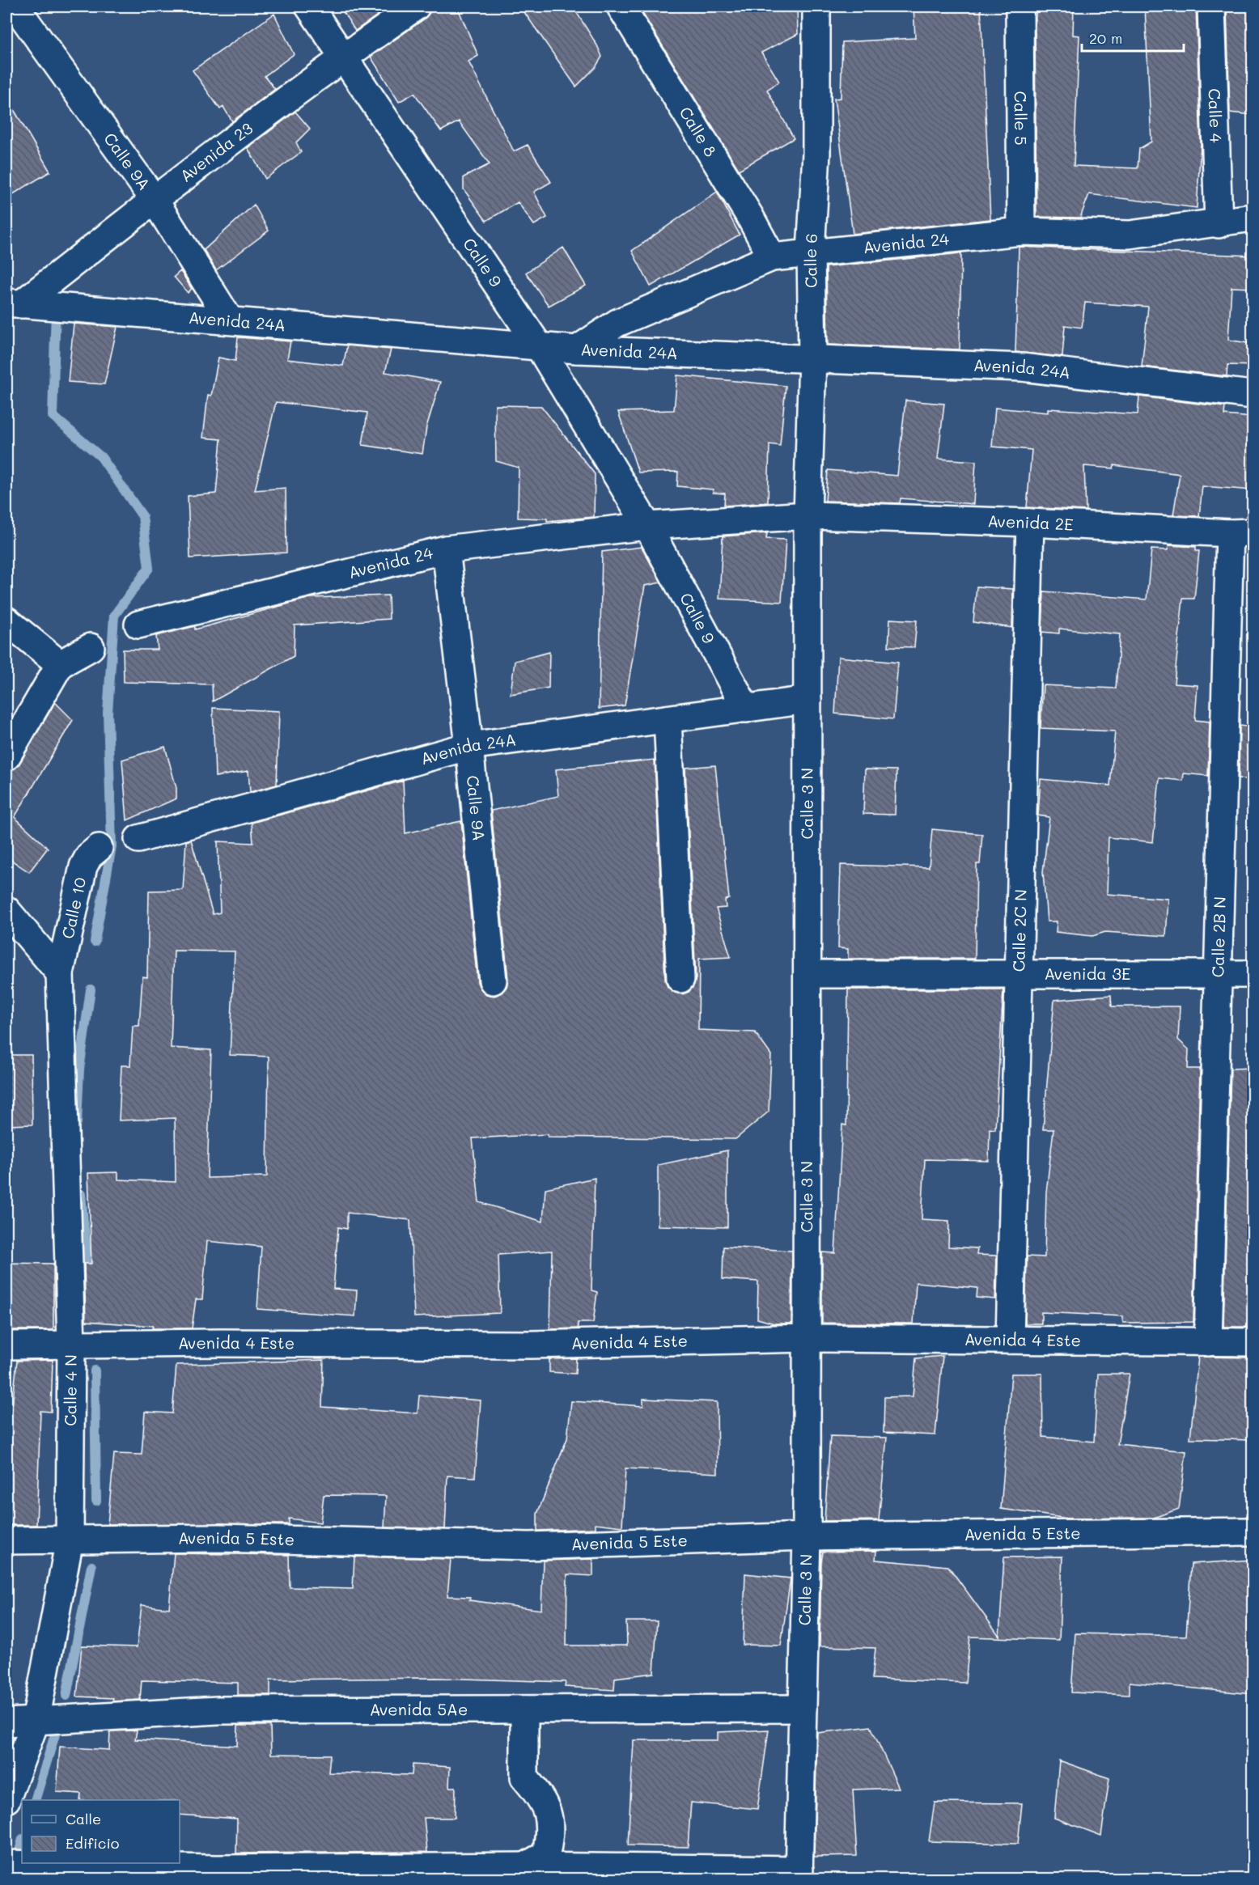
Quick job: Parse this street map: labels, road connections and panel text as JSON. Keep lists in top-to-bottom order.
{
  "streets": {
    "street": [
      "Calle 4",
      "Calle 5",
      "Calle 8",
      "Avenida 23",
      "Calle 9A",
      "Avenida 24",
      "Calle 6",
      "Calle 9",
      "Avenida 24A",
      "Avenida 2E",
      "Calle 3 N",
      "Calle 10",
      "Calle 2C N",
      "Calle 2B N",
      "Avenida 3E",
      "Avenida 4 Este",
      "Calle 4 N",
      "Avenida 5 Este",
      "Avenida 5Ae"
    ]
  },
  "crossings": [
    ["Calle 4", "Avenida 24"],
    ["Calle 5", "Avenida 24"],
    ["Calle 8", "Avenida 24"],
    ["Avenida 23", "Calle 9A"],
    ["Avenida 23", "Calle 9"],
    ["Avenida 23", "Avenida 24A"],
    ["Calle 9A", "Avenida 24"],
    ["Calle 9A", "Avenida 24A"],
    ["Avenida 24", "Calle 6"],
    ["Avenida 24", "Calle 9"],
    ["Avenida 24", "Avenida 24A"],
    ["Calle 6", "Avenida 24A"],
    ["Calle 6", "Avenida 2E"],
    ["Calle 6", "Calle 3 N"],
    ["Calle 9", "Avenida 24A"],
    ["Avenida 24A", "Calle 3 N"],
    ["Avenida 2E", "Calle 3 N"],
    ["Avenida 2E", "Calle 2C N"],
    ["Avenida 2E", "Calle 2B N"],
    ["Calle 3 N", "Avenida 3E"],
    ["Calle 3 N", "Avenida 4 Este"],
    ["Calle 3 N", "Avenida 5 Este"],
    ["Calle 3 N", "Avenida 5Ae"],
    ["Calle 10", "Calle 4 N"],
    ["Calle 2C N", "Avenida 3E"],
    ["Calle 2C N", "Avenida 4 Este"],
    ["Calle 2B N", "Avenida 3E"],
    ["Calle 2B N", "Avenida 4 Este"],
    ["Avenida 4 Este", "Calle 4 N"],
    ["Calle 4 N", "Avenida 5 Este"],
    ["Calle 4 N", "Avenida 5Ae"]
  ],
  "legend": ["Calle", "Edificio"],
  "scale_bar": "20 m"
}
